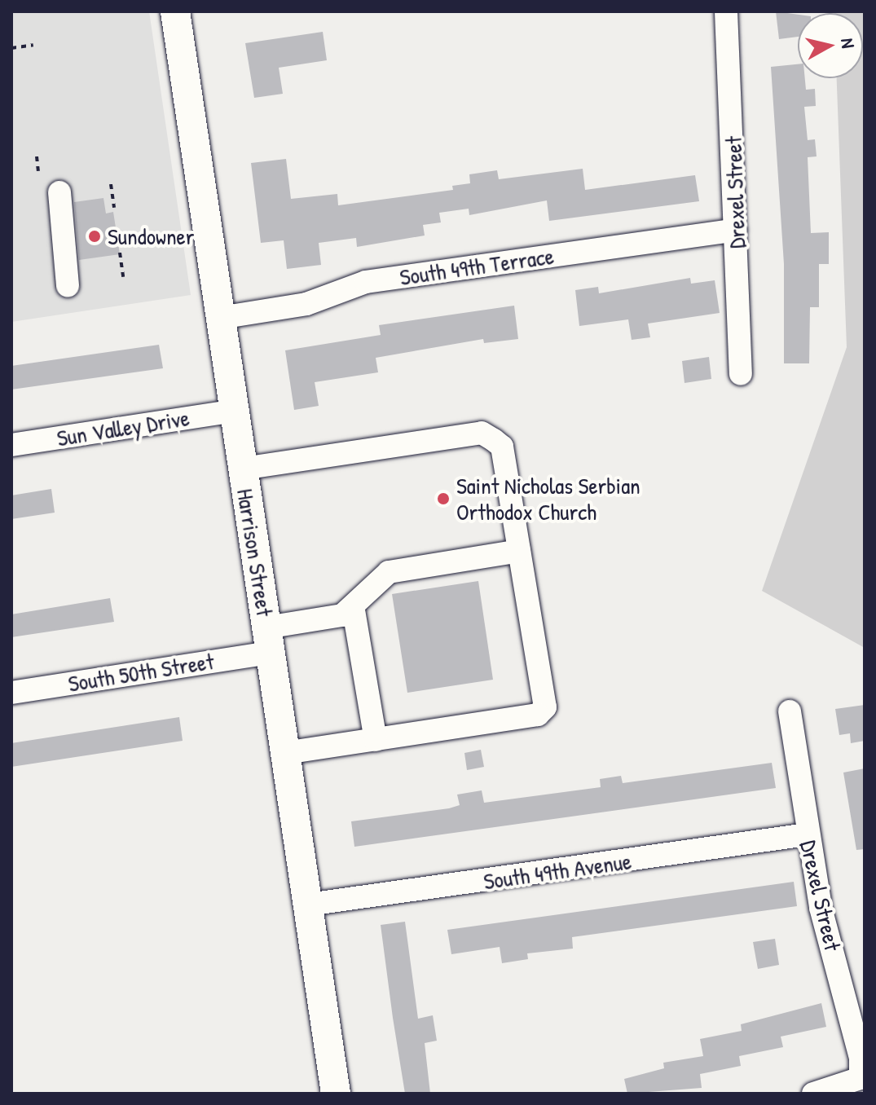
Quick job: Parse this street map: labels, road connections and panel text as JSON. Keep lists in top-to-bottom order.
{
  "streets": {
    "main road": ["Harrison Street"],
    "street": [
      "Drexel Street",
      "South 49th Terrace",
      "Sun Valley Drive",
      "South 50th Street",
      "South 49th Avenue"
    ]
  },
  "crossings": [
    ["Drexel Street", "South 49th Terrace"],
    ["Drexel Street", "South 49th Avenue"],
    ["South 49th Terrace", "Harrison Street"],
    ["Sun Valley Drive", "Harrison Street"],
    ["Harrison Street", "South 50th Street"],
    ["Harrison Street", "South 49th Avenue"]
  ],
  "places": ["Sundowner", "Saint Nicholas Serbian Orthodox Church"],
  "north": "right"
}
